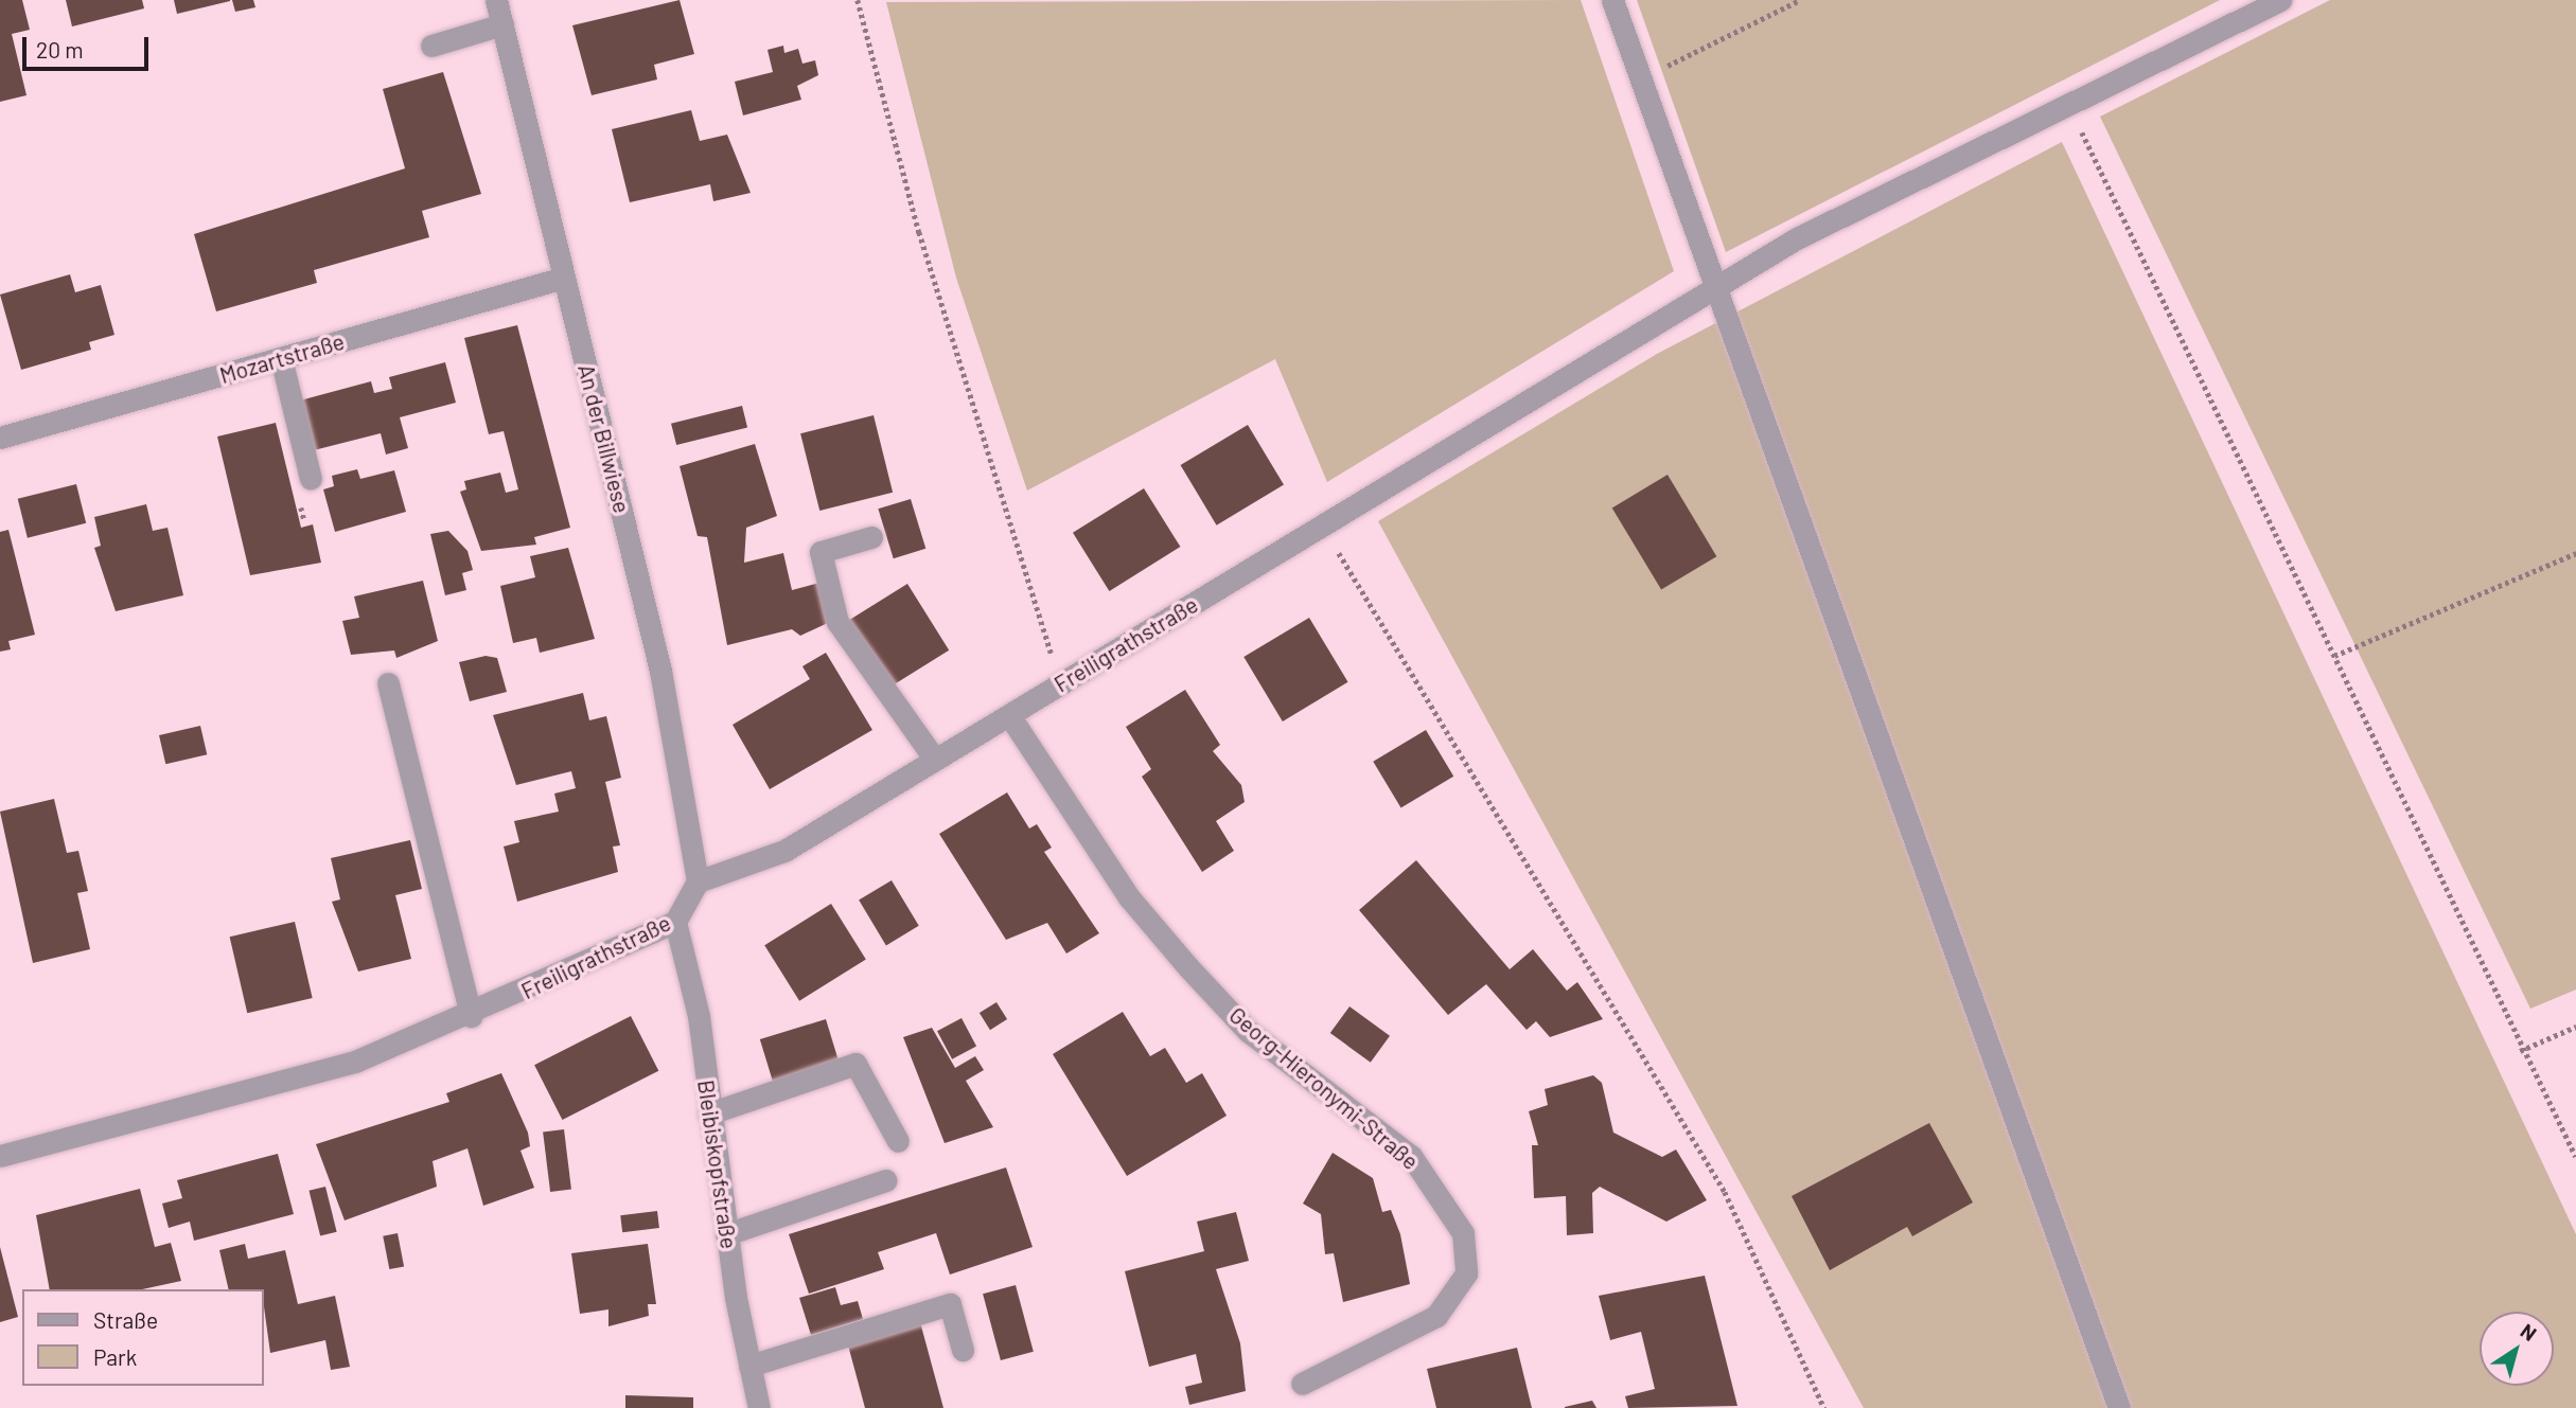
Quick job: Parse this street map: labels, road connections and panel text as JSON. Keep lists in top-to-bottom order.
{
  "streets": {
    "street": [
      "Mozartstraße",
      "An der Billwiese",
      "Freiligrathstraße",
      "Georg-Hieronymi-Straße",
      "Bleibiskopfstraße"
    ]
  },
  "crossings": [
    ["Mozartstraße", "An der Billwiese"],
    ["An der Billwiese", "Freiligrathstraße"],
    ["Freiligrathstraße", "Georg-Hieronymi-Straße"],
    ["Freiligrathstraße", "Bleibiskopfstraße"]
  ],
  "legend": ["Straße", "Park"],
  "scale_bar": "20 m",
  "north": "top right"
}
